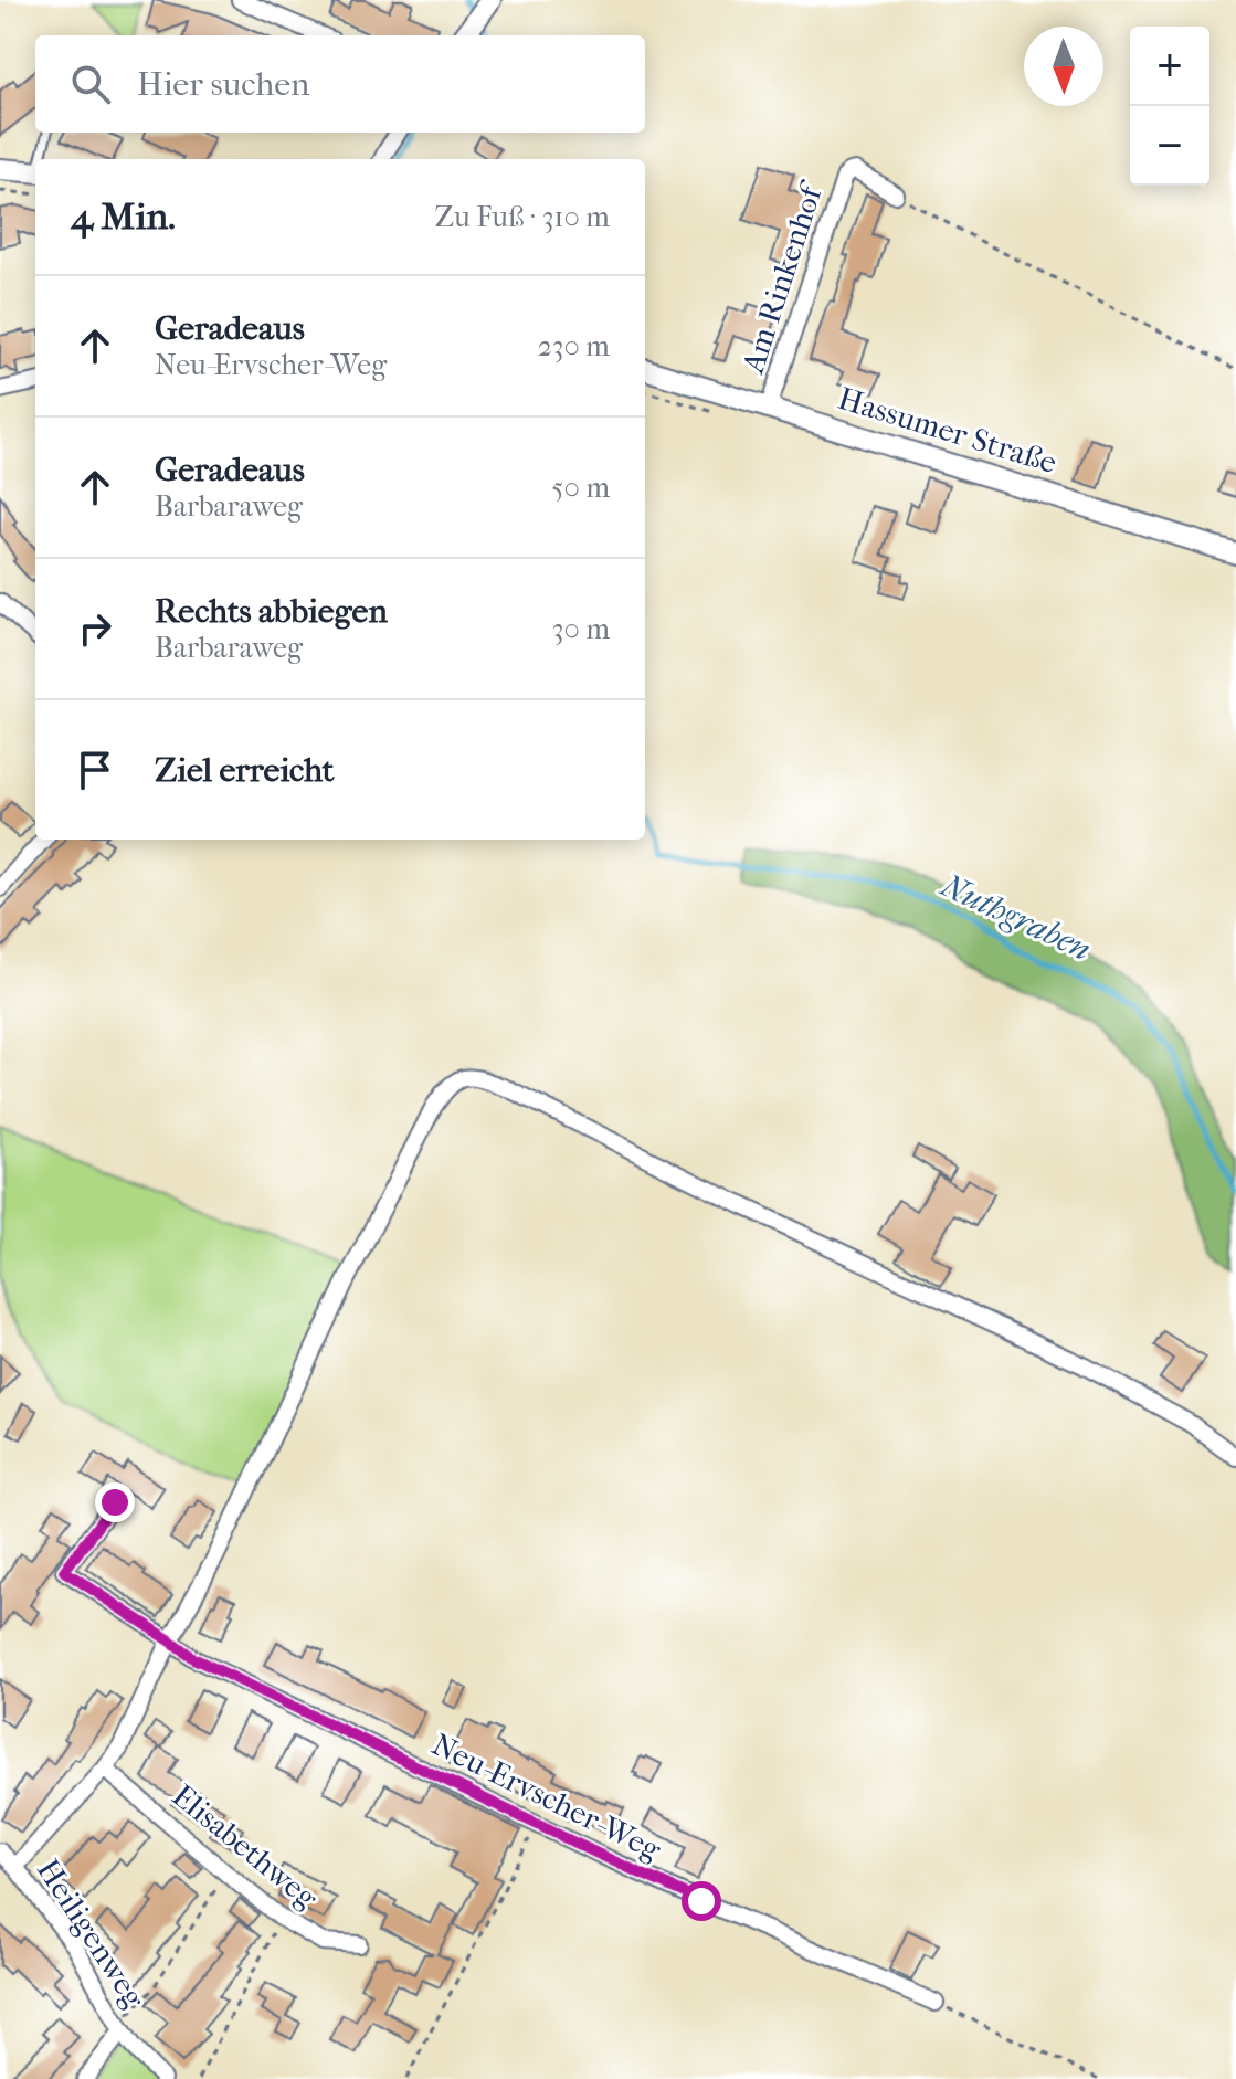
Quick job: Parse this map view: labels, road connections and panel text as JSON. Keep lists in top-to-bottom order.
{
  "streets": {
    "street": [
      "Am Rinkenhof",
      "Hassumer Straße",
      "Neu-Ervscher-Weg",
      "Elisabethweg",
      "Heiligenweg"
    ]
  },
  "crossings": [
    ["Am Rinkenhof", "Hassumer Straße"]
  ],
  "water": ["Nuthgraben"],
  "north": "bottom",
  "page": {
    "map_buttons": ["+", "−"],
    "search": "Hier suchen",
    "heading": ["4 Min.", "Zu Fuß · 310 m"],
    "list": [
      ["Geradeaus", "Neu-Ervscher-Weg", "230 m"],
      ["Geradeaus", "Barbaraweg", "50 m"],
      ["Rechts abbiegen", "Barbaraweg", "30 m"],
      "Ziel erreicht"
    ]
  }
}
